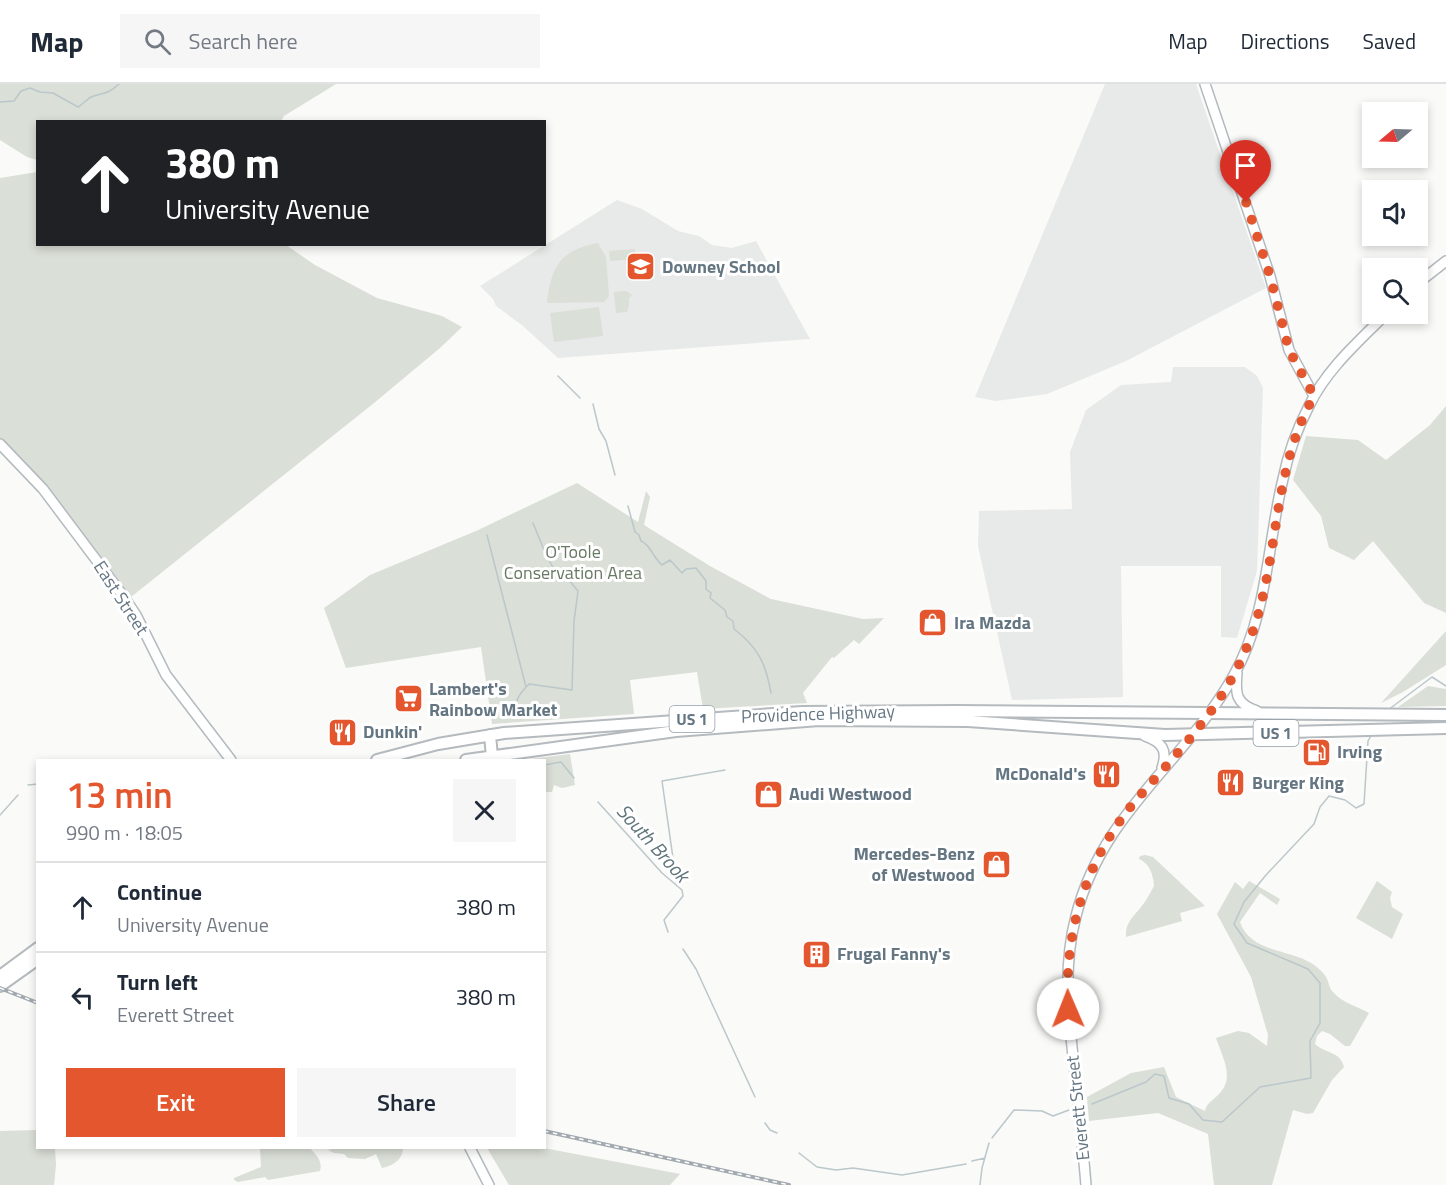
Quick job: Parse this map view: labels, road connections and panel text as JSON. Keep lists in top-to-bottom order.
{
  "streets": {
    "main road": [
      "East Street",
      "Providence Highway",
      "US 1",
      "Everett Street"
    ]
  },
  "crossings": [
    ["Providence Highway", "US 1"],
    ["Providence Highway", "Everett Street"],
    ["US 1", "Everett Street"]
  ],
  "water": ["South Brook"],
  "parks": ["O'Toole Conservation Area"],
  "places": {
    "school or university": ["Downey School"],
    "shop": ["Ira Mazda", "Audi Westwood", "Mercedes-Benz of Westwood"],
    "supermarket": ["Lambert's Rainbow Market"],
    "restaurant": ["Dunkin'", "McDonald's", "Burger King"],
    "fuel station": ["Irving"],
    "building": ["Frugal Fanny's"]
  },
  "north": "left",
  "page": {
    "header": "Map",
    "search": "Search here",
    "nav": ["Map", "Directions", "Saved"],
    "turn": ["380 m", "University Avenue"],
    "heading": ["13 min", "990 m · 18:05"],
    "list": [
      {
        "name": "Continue",
        "note": "University Avenue",
        "value": "380 m"
      },
      {
        "name": "Turn left",
        "note": "Everett Street",
        "value": "380 m"
      }
    ],
    "buttons": ["Exit", "Share"]
  }
}
